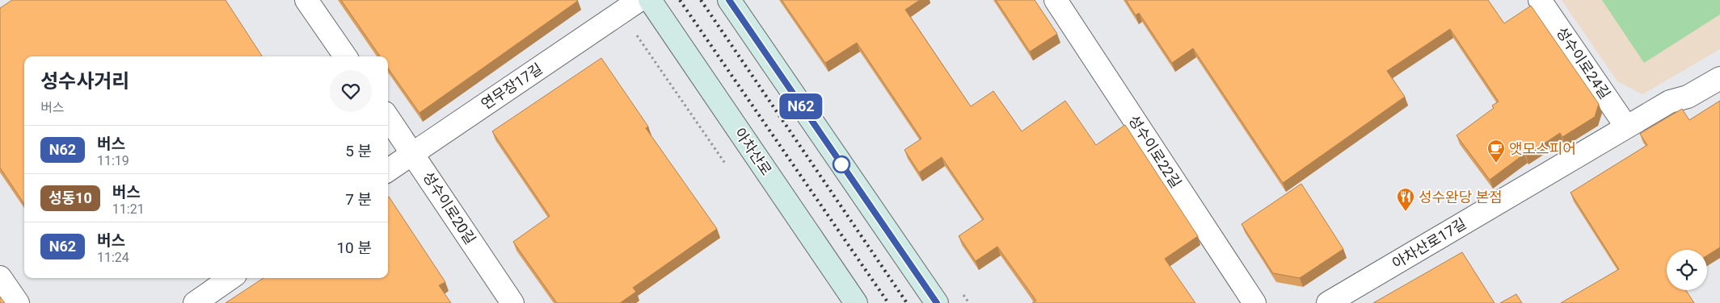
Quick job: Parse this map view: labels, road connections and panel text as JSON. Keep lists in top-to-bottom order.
{
  "streets": {
    "main road": ["아차산로"],
    "street": [
      "성수이로24길",
      "연무장17길",
      "성수이로22길",
      "성수이로20길",
      "아차산로17길"
    ]
  },
  "crossings": [
    ["성수이로24길", "아차산로17길"],
    ["연무장17길", "성수이로20길"]
  ],
  "places": {
    "cafe": ["앳모스피어"],
    "restaurant": ["성수완당 본점"]
  },
  "lines": ["bus line N62"],
  "page": {
    "on_map": "N62",
    "heading": ["성수사거리", "버스"],
    "list": [
      {
        "mark": "N62",
        "name": "버스",
        "note": "11:19",
        "value": "5 분"
      },
      {
        "mark": "성동10",
        "name": "버스",
        "note": "11:21",
        "value": "7 분"
      },
      {
        "mark": "N62",
        "name": "버스",
        "note": "11:24",
        "value": "10 분"
      }
    ]
  }
}
